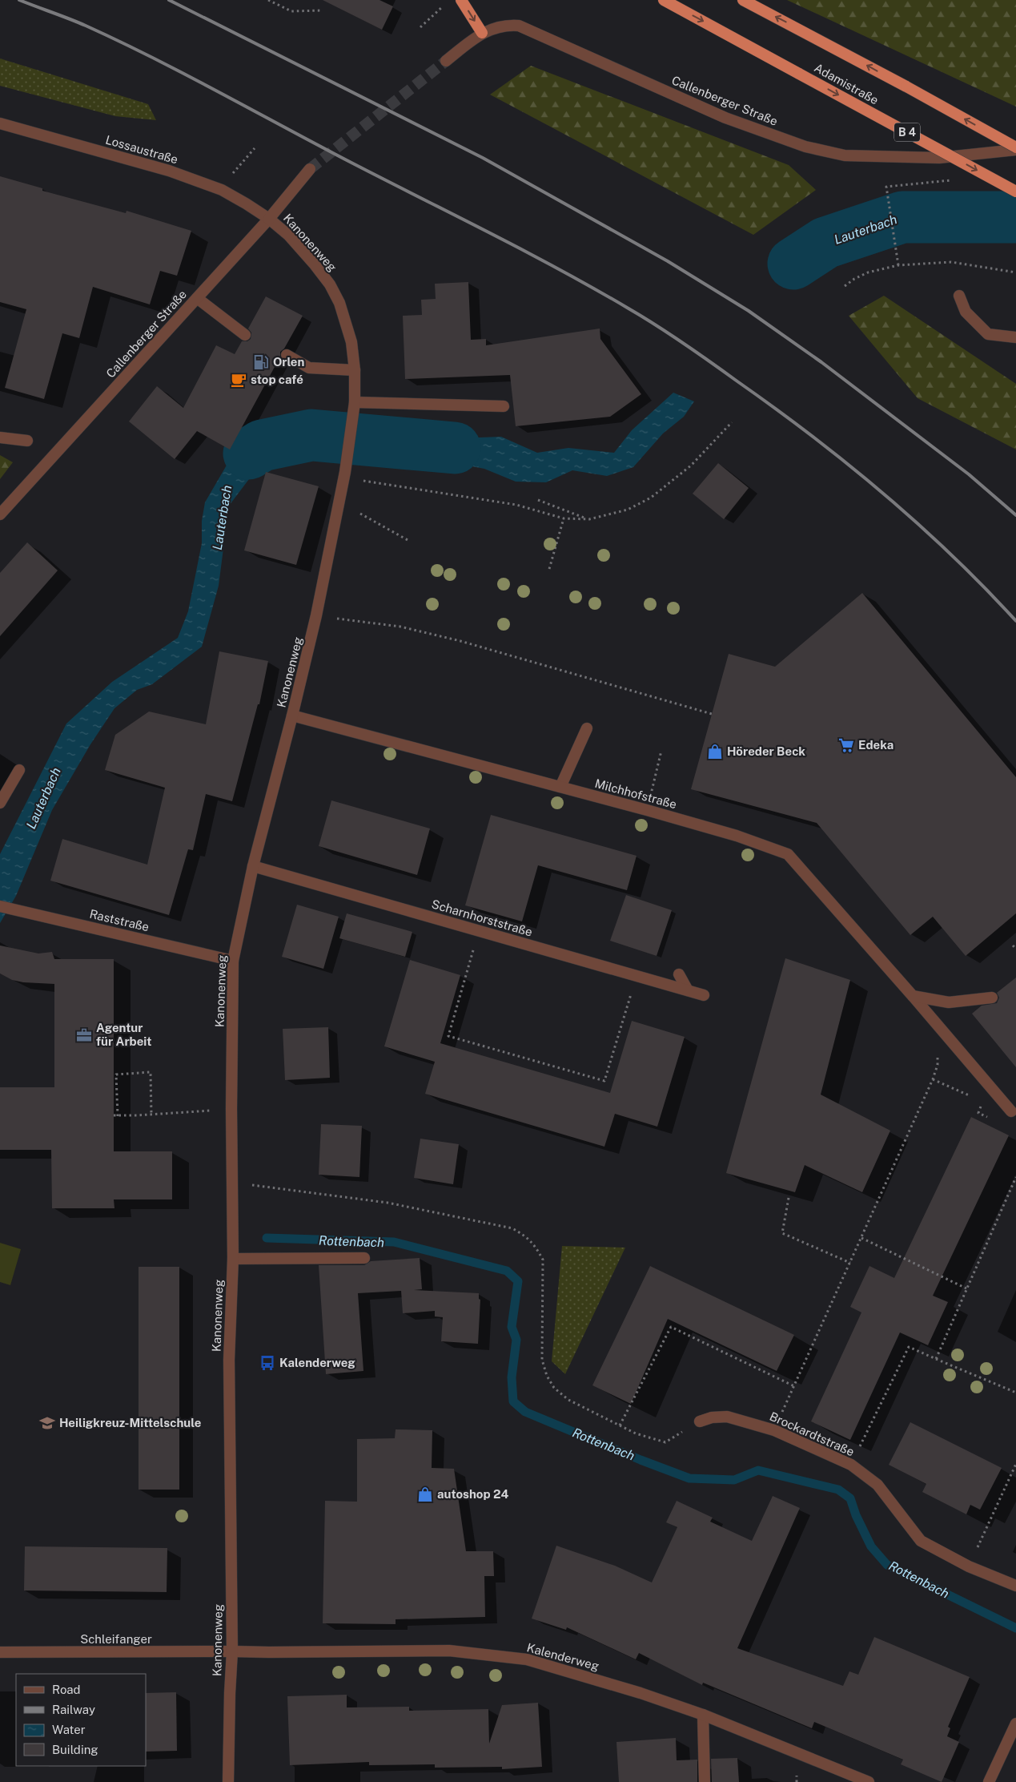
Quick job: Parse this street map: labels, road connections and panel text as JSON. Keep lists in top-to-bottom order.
{
  "streets": {
    "highway": ["Adamistraße", "B 4"],
    "street": [
      "Callenberger Straße",
      "Lossaustraße",
      "Kanonenweg",
      "Milchhofstraße",
      "Scharnhorststraße",
      "Raststraße",
      "Brockardtstraße",
      "Schleifanger",
      "Kalenderweg"
    ]
  },
  "crossings": [
    ["Callenberger Straße", "Lossaustraße"],
    ["Callenberger Straße", "Kanonenweg"],
    ["Lossaustraße", "Kanonenweg"],
    ["Kanonenweg", "Milchhofstraße"],
    ["Kanonenweg", "Scharnhorststraße"],
    ["Kanonenweg", "Raststraße"],
    ["Kanonenweg", "Schleifanger"],
    ["Kanonenweg", "Kalenderweg"],
    ["Schleifanger", "Kalenderweg"]
  ],
  "water": ["Lauterbach", "Rottenbach"],
  "places": {
    "fuel station": ["Orlen"],
    "cafe": ["stop café"],
    "supermarket": ["Edeka"],
    "shop": ["Höreder Beck", "autoshop 24"],
    "office": ["Agentur für Arbeit"],
    "bus stop": ["Kalenderweg"],
    "school or university": ["Heiligkreuz-Mittelschule"]
  },
  "legend": [
    "Road",
    "Railway",
    "Water",
    "Building"
  ]
}
